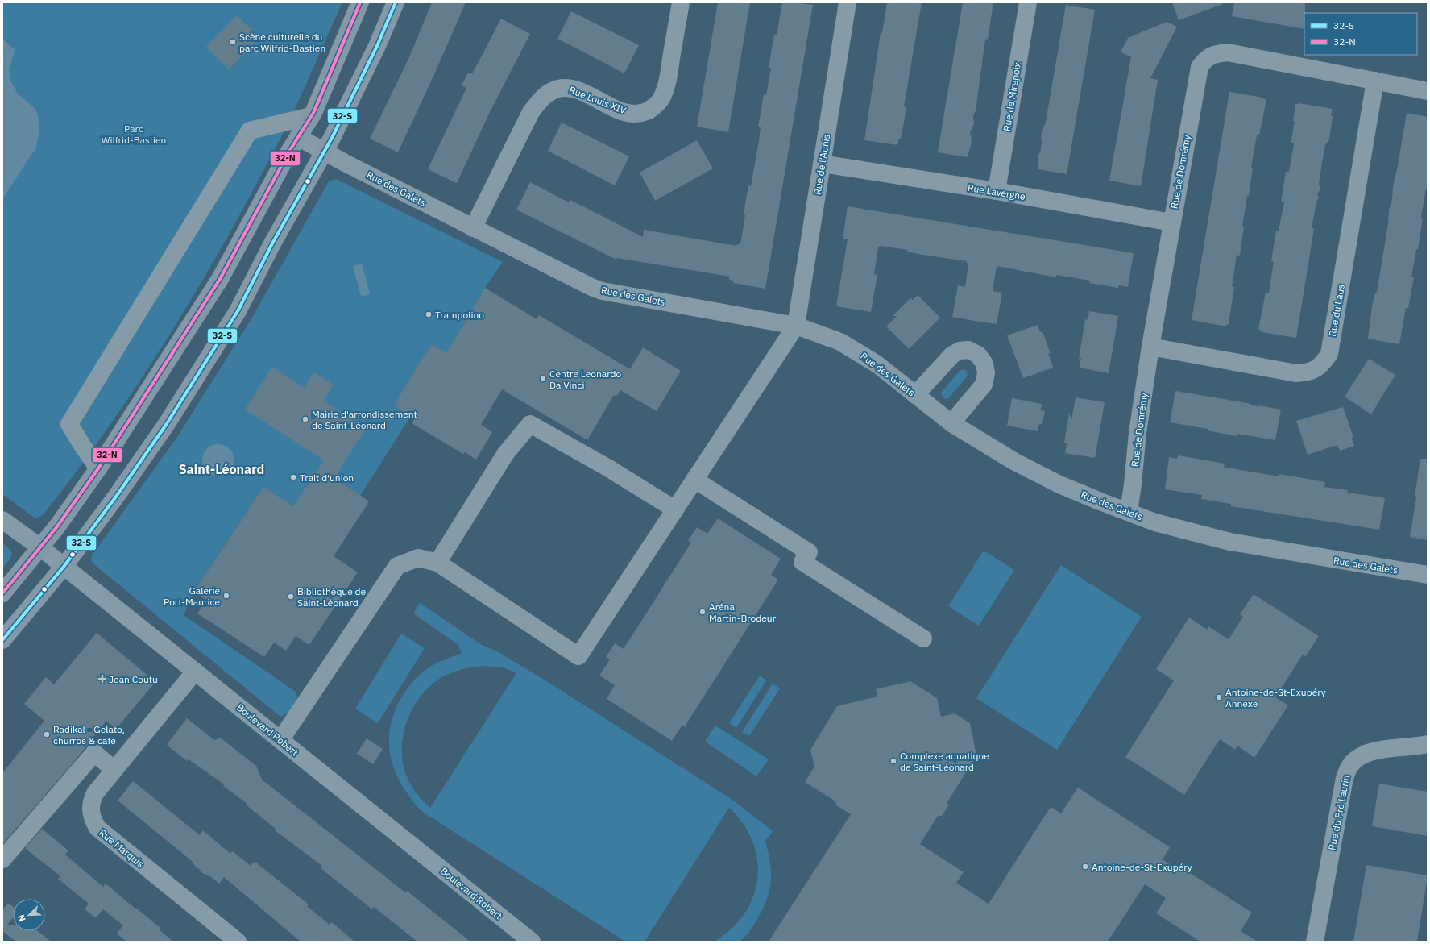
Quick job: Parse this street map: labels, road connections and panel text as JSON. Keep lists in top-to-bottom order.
{
  "streets": {
    "street": [
      "Rue de Mirepoix",
      "Rue Louis XIV",
      "Rue de l'Aunis",
      "Rue de Domrémy",
      "Rue des Galets",
      "Rue Lavergne",
      "Rue du Laus",
      "Boulevard Robert",
      "Rue du Pré Laurin",
      "Rue Marquis"
    ]
  },
  "crossings": [
    ["Rue de Mirepoix", "Rue Lavergne"],
    ["Rue Louis XIV", "Rue des Galets"],
    ["Rue de l'Aunis", "Rue des Galets"],
    ["Rue de l'Aunis", "Rue Lavergne"],
    ["Rue de Domrémy", "Rue des Galets"],
    ["Rue de Domrémy", "Rue Lavergne"],
    ["Rue de Domrémy", "Rue du Laus"],
    ["Boulevard Robert", "Rue Marquis"]
  ],
  "districts": ["Saint-Léonard"],
  "parks": ["Parc Wilfrid-Bastien"],
  "places": {
    "other": [
      "Scène culturelle du parc Wilfrid-Bastien",
      "Trampolino",
      "Centre Leonardo Da Vinci",
      "Mairie d'arrondissement de Saint-Léonard",
      "Trait d'union",
      "Galerie Port-Maurice",
      "Bibliothèque de Saint-Léonard",
      "Aréna Martin-Brodeur",
      "Antoine-de-St-Exupéry Annexe",
      "Radikal - Gelato, churros & café",
      "Complexe aquatique de Saint-Léonard",
      "Antoine-de-St-Exupéry"
    ],
    "health": ["Jean Coutu"]
  },
  "lines": ["transit line 32-S", "transit line 32-N"],
  "legend": ["32-S", "32-N"],
  "north": "bottom left"
}
